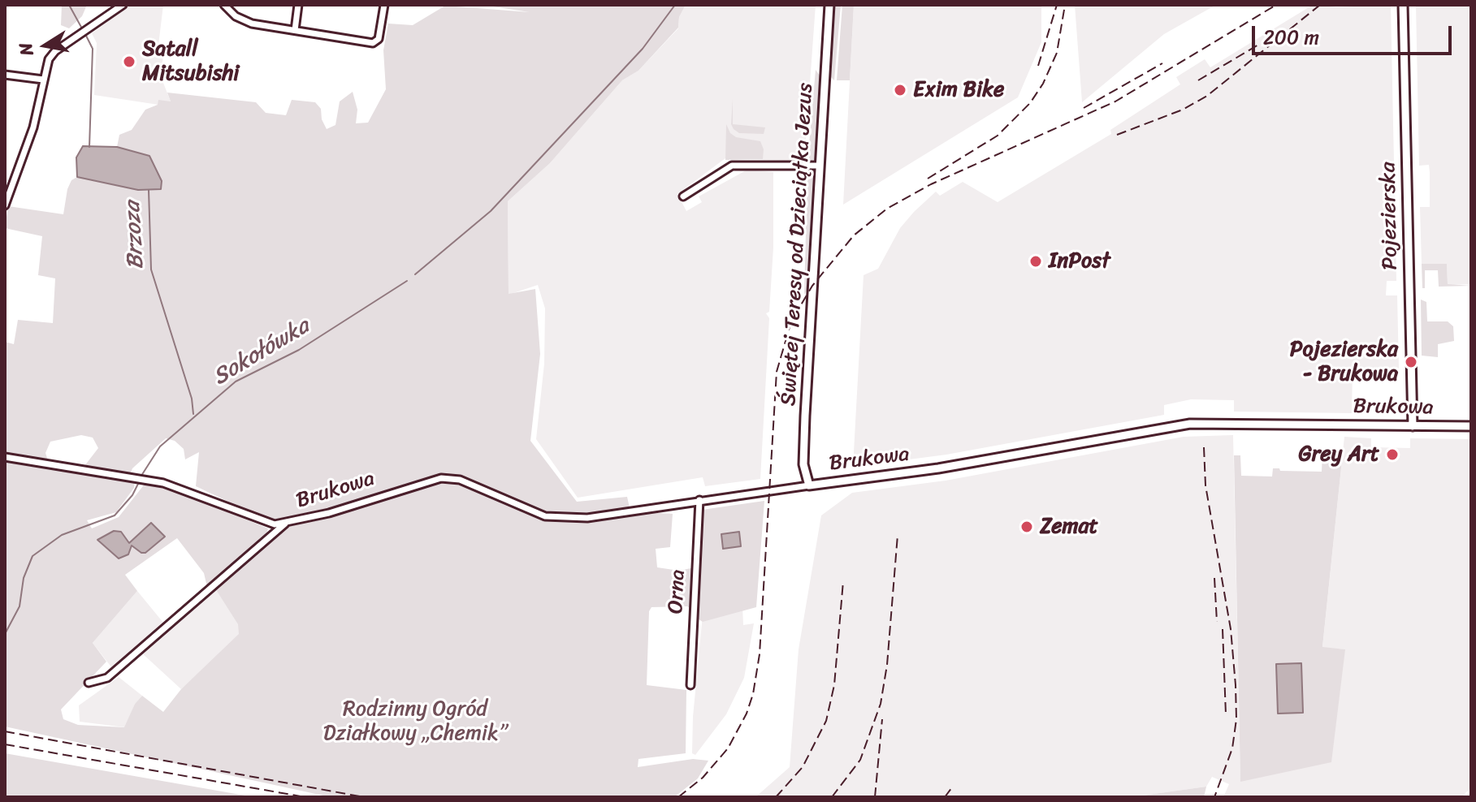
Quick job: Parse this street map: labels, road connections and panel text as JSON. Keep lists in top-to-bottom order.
{
  "streets": {
    "street": [
      "Pojezierska",
      "Świętej Teresy od Dzieciątka Jezus",
      "Brukowa",
      "Orna"
    ]
  },
  "crossings": [
    ["Pojezierska", "Brukowa"],
    ["Świętej Teresy od Dzieciątka Jezus", "Brukowa"],
    ["Brukowa", "Orna"]
  ],
  "water": ["Brzoza", "Sokołówka"],
  "parks": ["Rodzinny Ogród Działkowy „Chemik”"],
  "places": [
    "Satall Mitsubishi",
    "Exim Bike",
    "InPost",
    "Pojezierska - Brukowa",
    "Grey Art",
    "Zemat"
  ],
  "scale_bar": "200 m",
  "north": "left"
}
